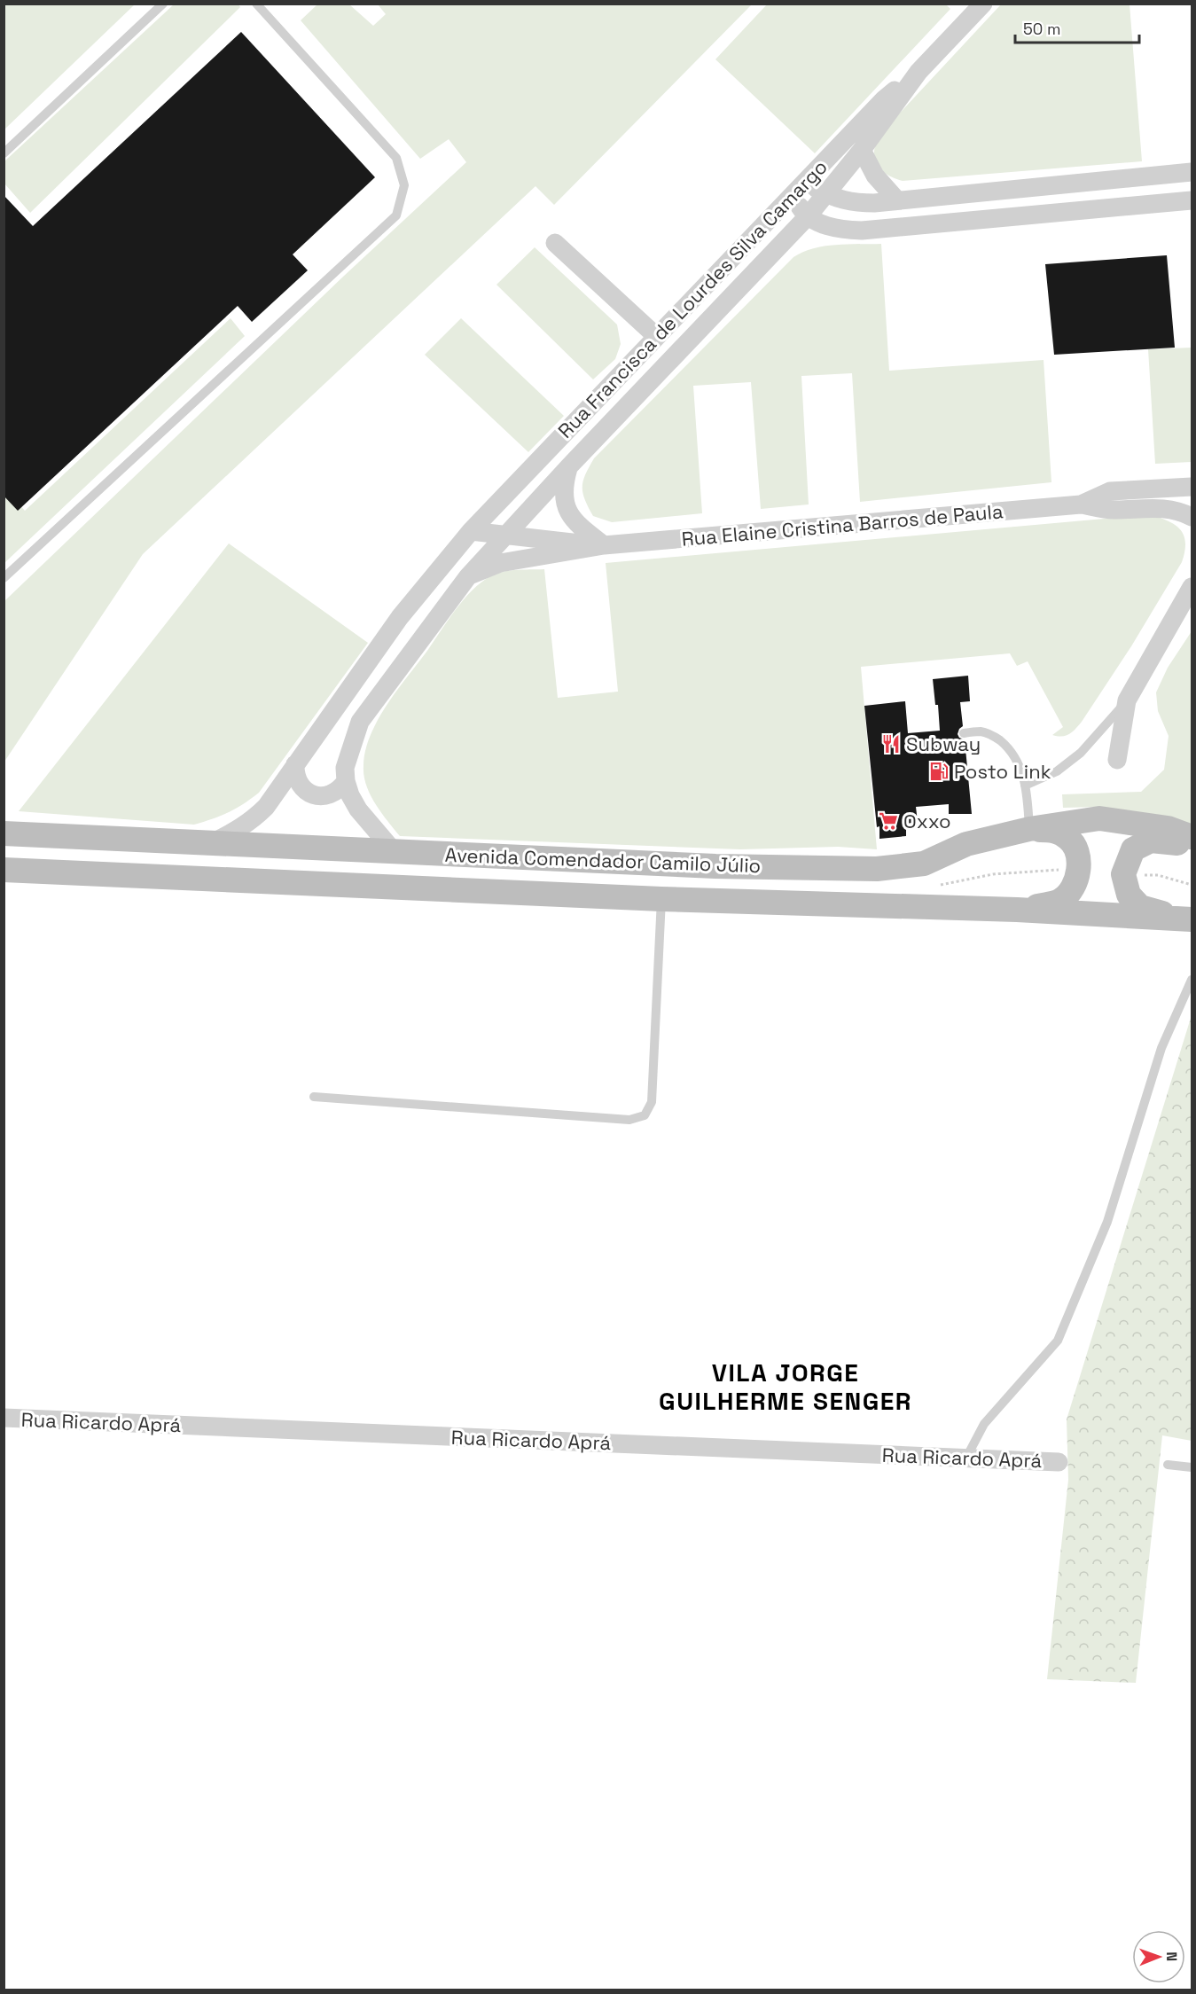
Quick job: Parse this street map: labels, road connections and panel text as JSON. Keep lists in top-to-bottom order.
{
  "streets": {
    "main road": ["Avenida Comendador Camilo Júlio"],
    "street": ["Rua Francisca de Lourdes Silva Camargo", "Rua Elaine Cristina Barros de Paula", "Rua Ricardo Aprá"]
  },
  "crossings": [
    ["Rua Francisca de Lourdes Silva Camargo", "Rua Elaine Cristina Barros de Paula"],
    ["Rua Francisca de Lourdes Silva Camargo", "Avenida Comendador Camilo Júlio"]
  ],
  "districts": ["VILA JORGE GUILHERME SENGER"],
  "places": {
    "restaurant": ["Subway"],
    "fuel station": ["Posto Link"],
    "supermarket": ["Oxxo"]
  },
  "scale_bar": "50 m",
  "north": "right"
}
